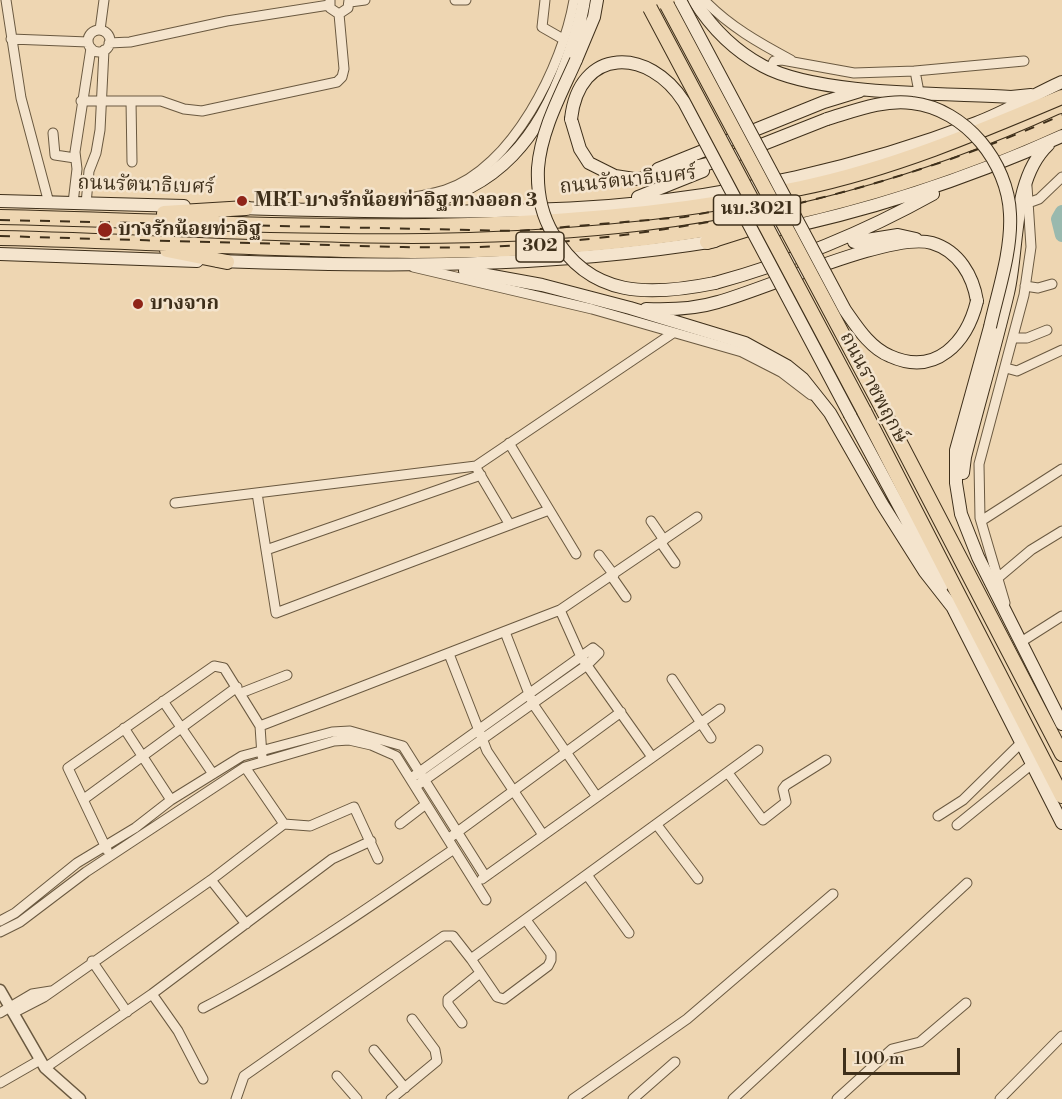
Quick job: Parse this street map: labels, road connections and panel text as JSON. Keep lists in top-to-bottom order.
{
  "streets": {
    "main road": [
      "ถนนรัตนาธิเบศร์",
      "นบ.3021",
      "302",
      "ถนนราชพฤกษ์"
    ]
  },
  "places": ["MRT บางรักน้อยท่าอิฐ ทางออก 3", "บางรักน้อยท่าอิฐ", "บางจาก"],
  "scale_bar": "100 m"
}
